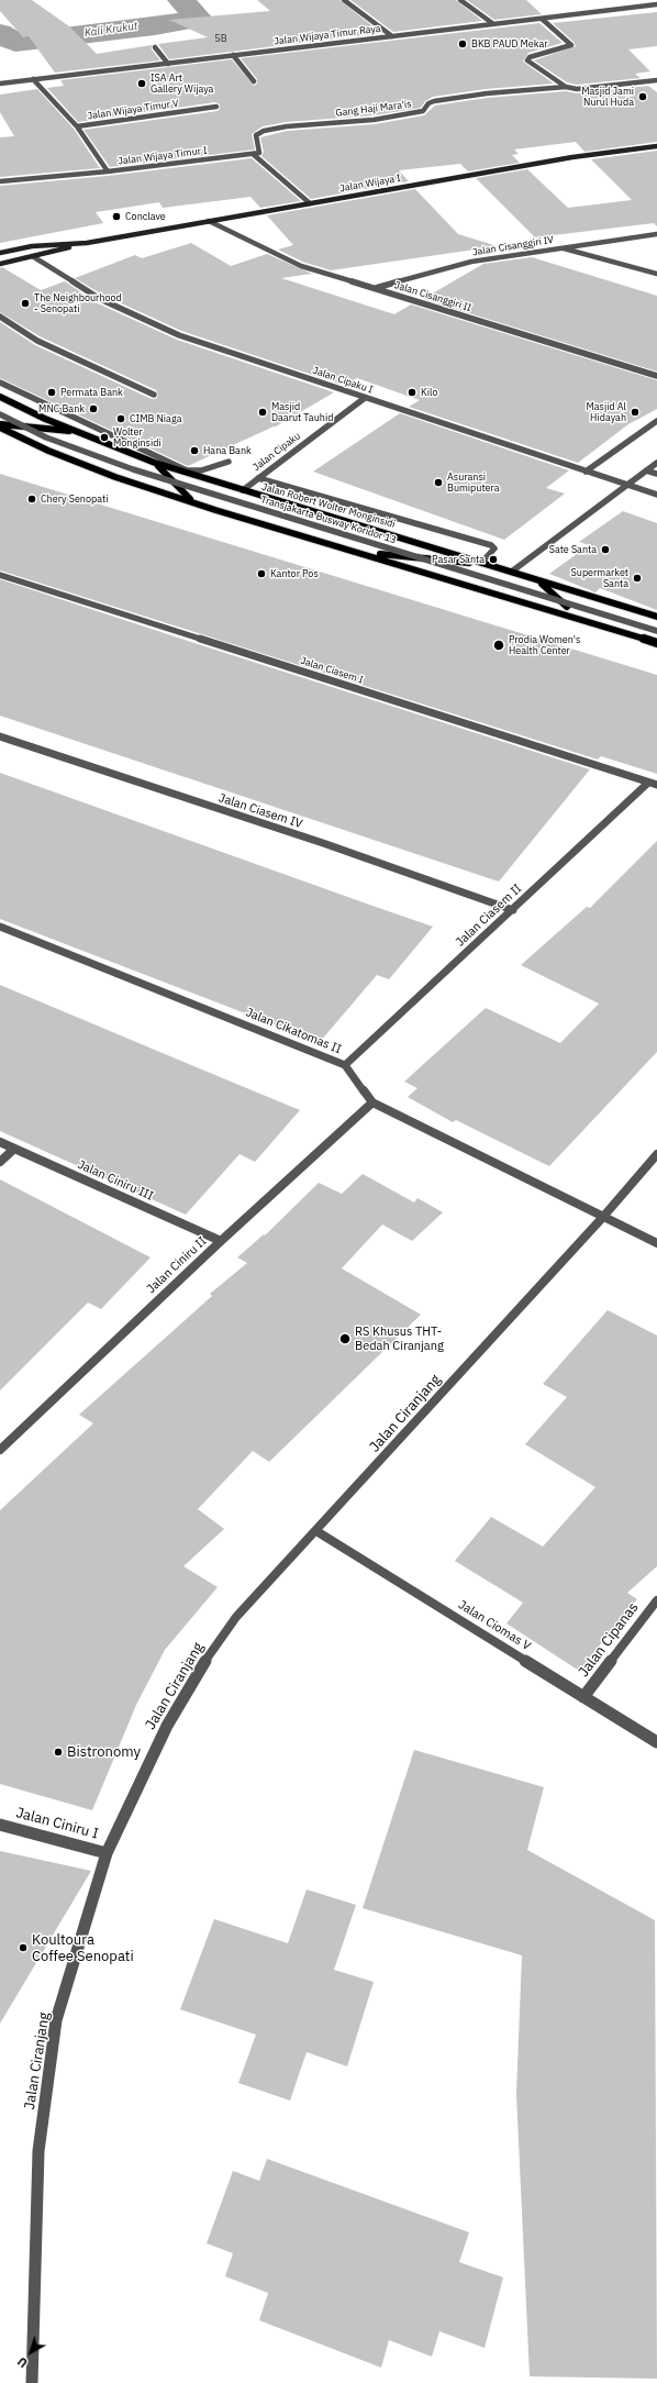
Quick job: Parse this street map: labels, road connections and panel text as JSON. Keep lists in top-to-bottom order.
{
  "streets": {
    "main road": ["Jalan Wijaya I", "Jalan Robert Wolter Monginsidi"],
    "street": [
      "Jalan Wijaya Timur Raya",
      "Gang Haji Mara'is",
      "Jalan Wijaya Timur V",
      "Jalan Wijaya Timur I",
      "Jalan Cisanggiri IV",
      "Jalan Cisanggiri II",
      "Jalan Cipaku I",
      "Jalan Cipaku",
      "Transjakarta Busway Koridor 13",
      "Jalan Ciasem I",
      "Jalan Ciasem IV",
      "Jalan Ciasem II",
      "Jalan Cikatomas II",
      "Jalan Ciniru III",
      "Jalan Ciniru II",
      "Jalan Ciranjang",
      "Jalan Ciomas V",
      "Jalan Cipanas",
      "Jalan Ciniru I"
    ]
  },
  "crossings": [
    ["Gang Haji Mara'is", "Jalan Wijaya Timur I"],
    ["Jalan Wijaya I", "Jalan Cisanggiri II"],
    ["Jalan Wijaya I", "Jalan Cipaku I"],
    ["Jalan Cisanggiri IV", "Jalan Cisanggiri II"],
    ["Jalan Cipaku I", "Jalan Cipaku"],
    ["Jalan Cipaku", "Jalan Robert Wolter Monginsidi"],
    ["Jalan Ciasem I", "Jalan Ciasem II"],
    ["Jalan Ciasem IV", "Jalan Ciasem II"],
    ["Jalan Ciasem II", "Jalan Cikatomas II"],
    ["Jalan Cikatomas II", "Jalan Ciniru II"],
    ["Jalan Cikatomas II", "Jalan Ciranjang"],
    ["Jalan Ciniru III", "Jalan Ciniru II"],
    ["Jalan Ciranjang", "Jalan Ciomas V"],
    ["Jalan Ciranjang", "Jalan Ciniru I"],
    ["Jalan Ciomas V", "Jalan Cipanas"]
  ],
  "water": ["Kali Krukut"],
  "places": [
    "BKB PAUD Mekar",
    "ISA Art Gallery Wijaya",
    "Masjid Jami Nurul Huda",
    "Conclave",
    "The Neighbourhood - Senopati",
    "Permata Bank",
    "Kilo",
    "MNC Bank",
    "Masjid Daarut Tauhid",
    "Masjid Al Hidayah",
    "CIMB Niaga",
    "Wolter Monginsidi",
    "Hana Bank",
    "Asuransi Bumiputera",
    "Chery Senopati",
    "Sate Santa",
    "Pasar Santa",
    "Kantor Pos",
    "Supermarket Santa",
    "Prodia Women's Health Center",
    "RS Khusus THT- Bedah Ciranjang",
    "Bistronomy",
    "Koultoura Coffee Senopati"
  ],
  "house_numbers": ["5B"],
  "north": "bottom left"
}
